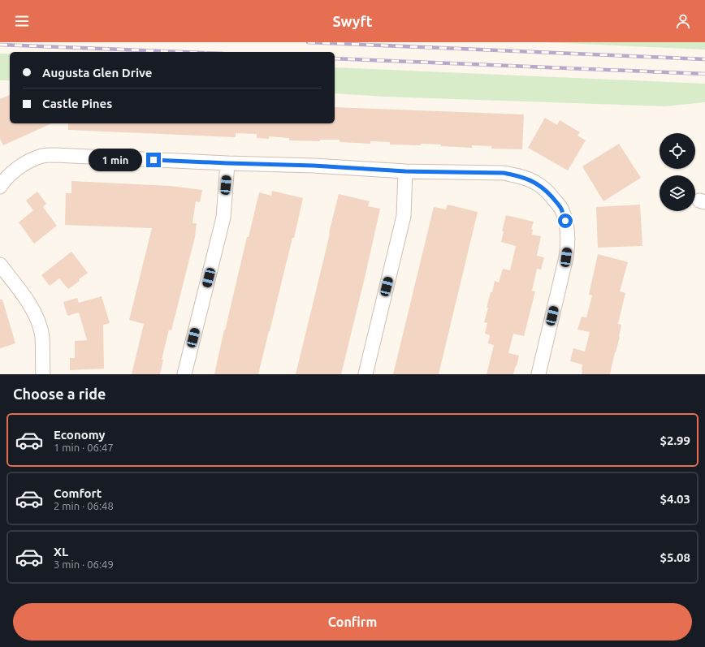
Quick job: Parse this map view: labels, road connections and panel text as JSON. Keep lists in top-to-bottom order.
{
  "page": {
    "header": "Swyft",
    "banner": ["Augusta Glen Drive", "Castle Pines"],
    "bubble": "1 min",
    "heading": "Choose a ride",
    "list": [
      {
        "name": "Economy",
        "note": "1 min · 06:47",
        "value": "$2.99"
      },
      {
        "name": "Comfort",
        "note": "2 min · 06:48",
        "value": "$4.03"
      },
      {
        "name": "XL",
        "note": "3 min · 06:49",
        "value": "$5.08"
      }
    ],
    "buttons": "Confirm"
  }
}
